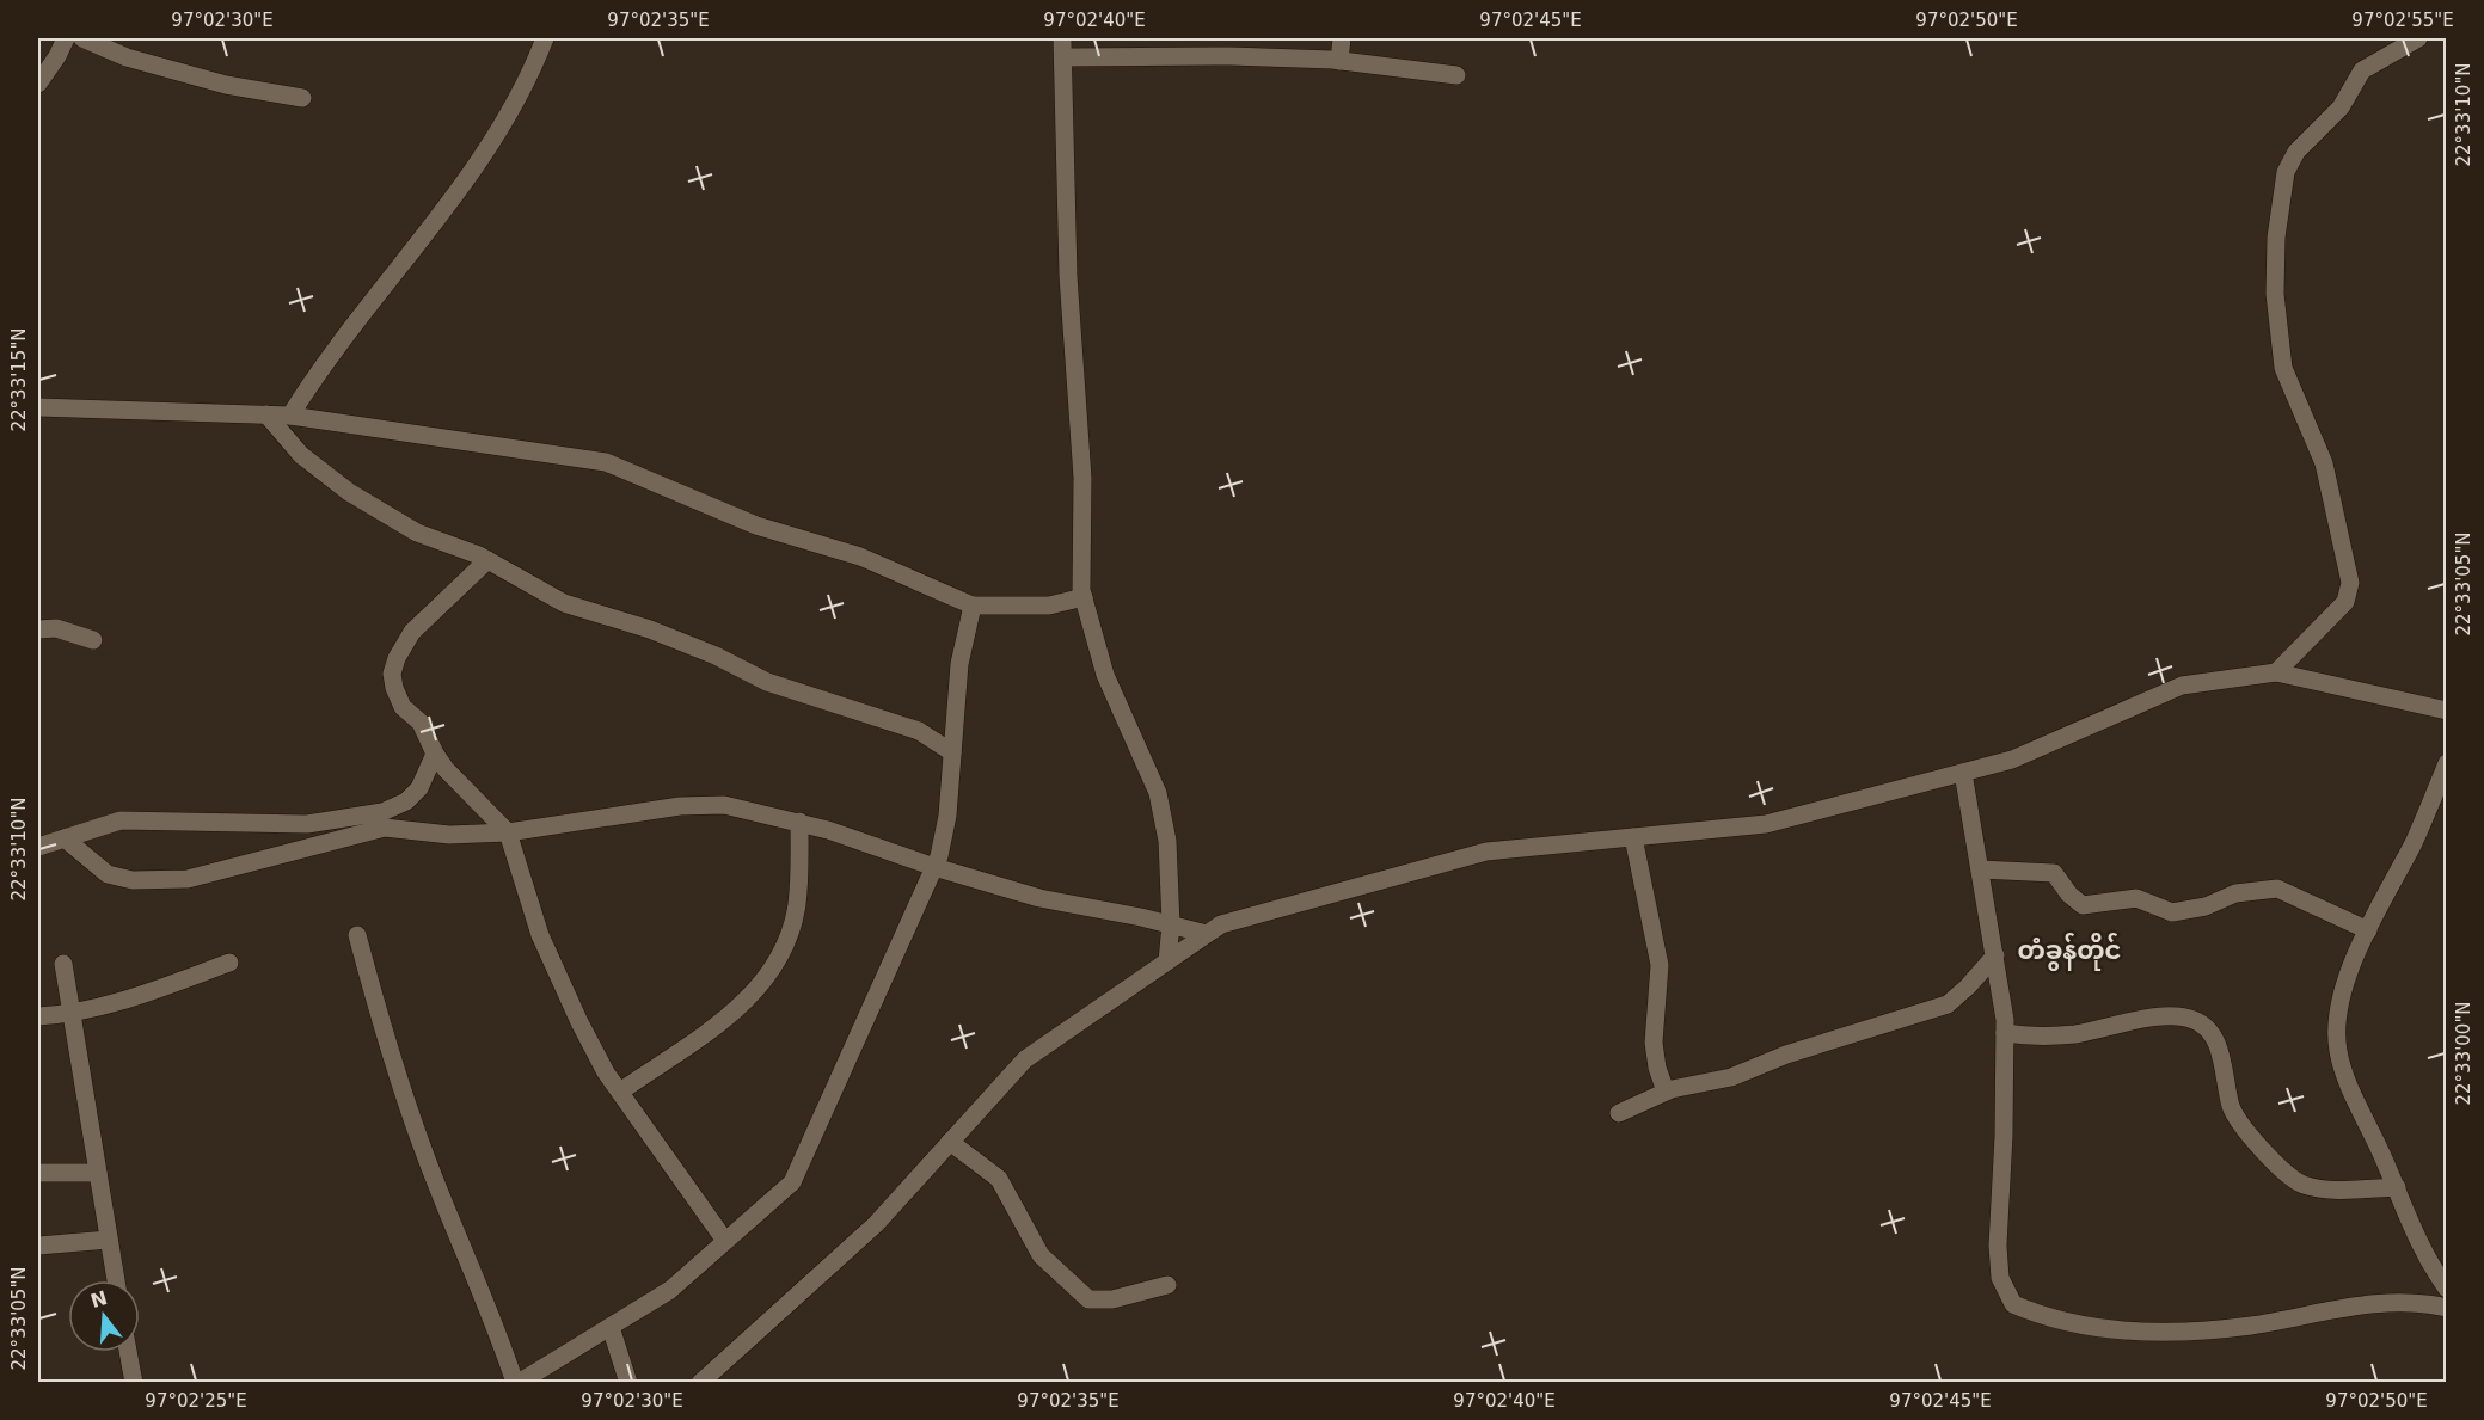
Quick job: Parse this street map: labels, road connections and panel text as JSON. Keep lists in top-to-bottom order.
{
  "districts": ["တံခွန်တိုင်"],
  "north": "top",
  "coordinates": [
    "97°02'30\"E",
    "97°02'35\"E",
    "97°02'40\"E",
    "97°02'45\"E",
    "97°02'50\"E",
    "97°02'55\"E",
    "22°33'10\"N",
    "22°33'15\"N",
    "22°33'05\"N",
    "22°33'00\"N",
    "97°02'25\"E"
  ]
}
